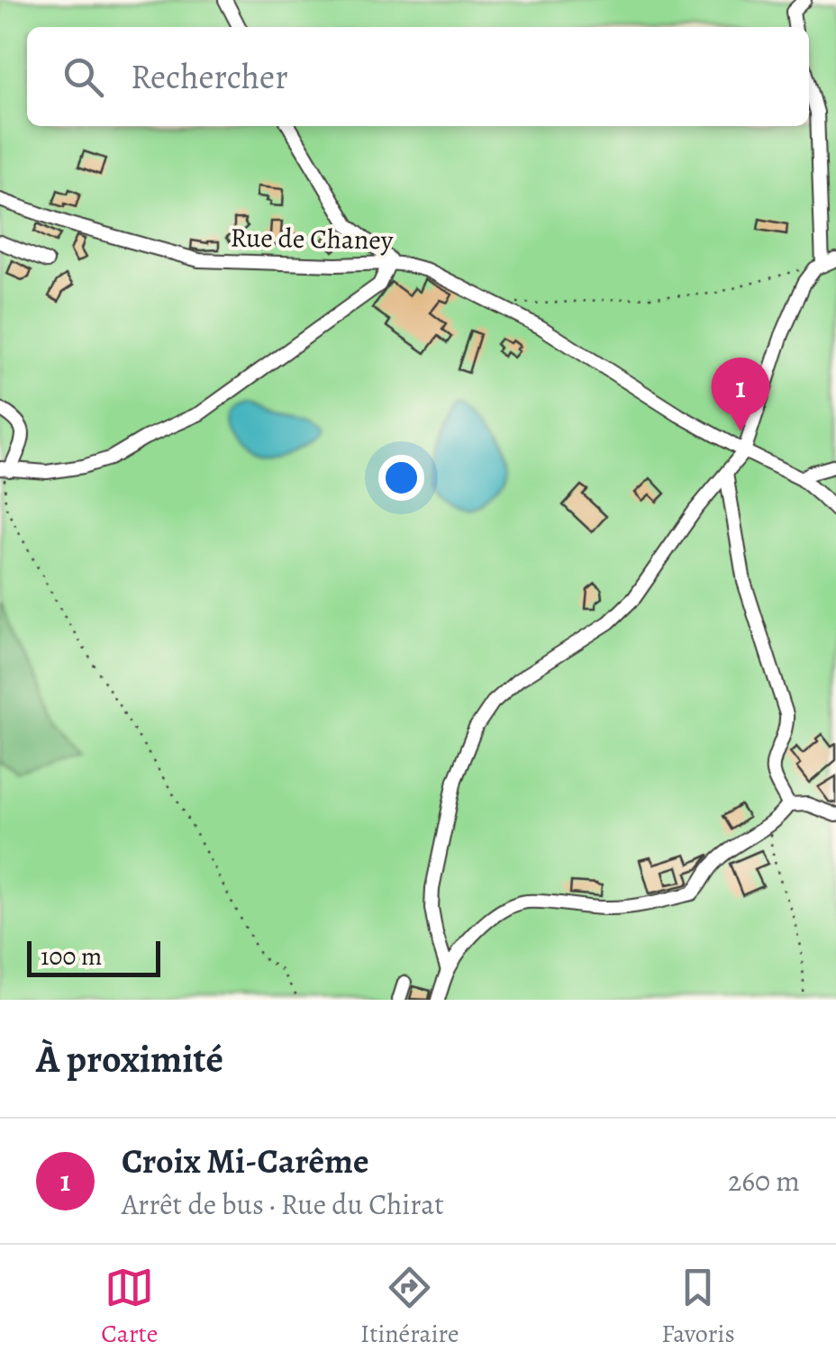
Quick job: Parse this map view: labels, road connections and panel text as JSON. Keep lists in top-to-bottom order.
{
  "streets": {
    "street": ["Rue de Chaney"]
  },
  "scale_bar": "100 m",
  "page": {
    "search": "Rechercher",
    "pins": "1",
    "scale": "100 m",
    "heading": "À proximité",
    "list": [
      {
        "mark": "1",
        "name": "Croix Mi-Carême",
        "note": "Arrêt de bus · Rue du Chirat",
        "value": "260 m"
      }
    ],
    "nav": ["Carte", "Itinéraire", "Favoris"]
  }
}
